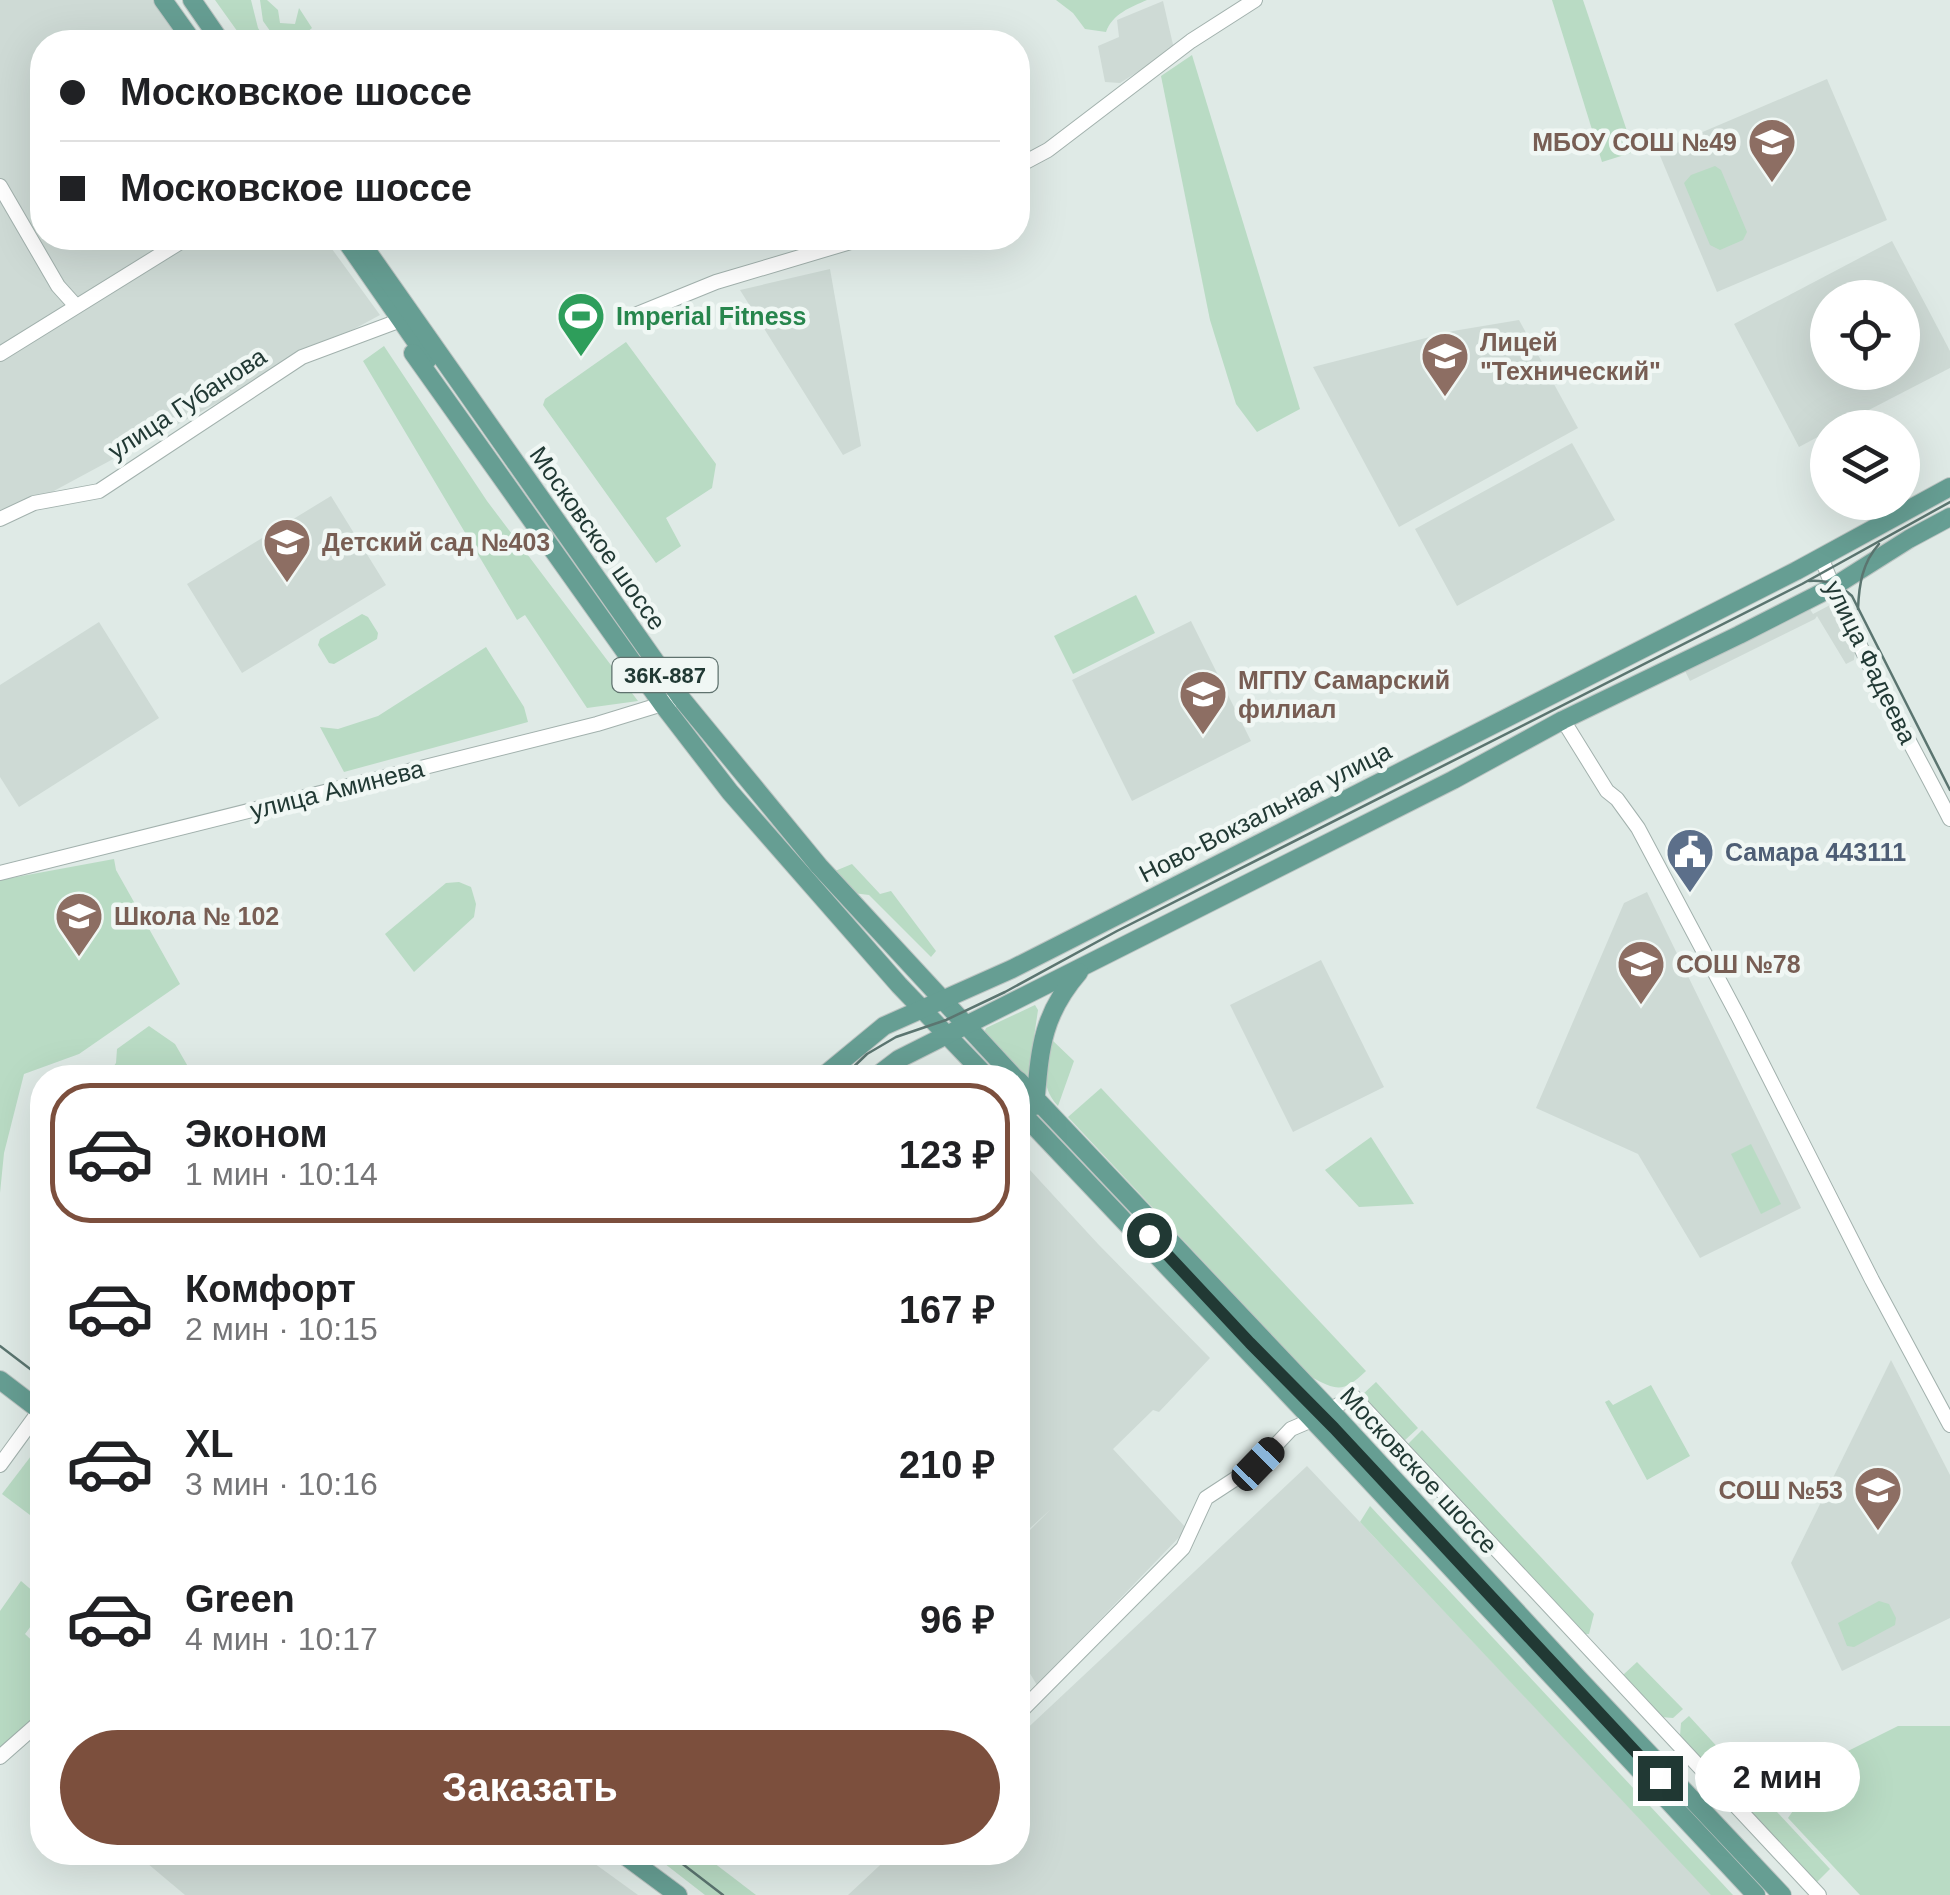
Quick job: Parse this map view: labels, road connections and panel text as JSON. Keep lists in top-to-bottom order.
{
  "streets": {
    "main road": ["Московское шоссе", "36К-887", "Ново-Вокзальная улица"],
    "street": ["улица Губанова", "улица Фадеева", "улица Аминева"]
  },
  "crossings": [
    ["улица Губанова", "Московское шоссе"],
    ["Московское шоссе", "улица Аминева"],
    ["Московское шоссе", "Ново-Вокзальная улица"],
    ["улица Фадеева", "Ново-Вокзальная улица"]
  ],
  "places": {
    "school or university": [
      "МБОУ СОШ №49",
      "Лицей \"Технический\"",
      "Детский сад №403",
      "МГПУ Самарский филиал",
      "Школа № 102",
      "СОШ №78",
      "СОШ №53"
    ],
    "sports": ["Imperial Fitness"],
    "public building": ["Самара 443111"]
  },
  "page": {
    "banner": ["Московское шоссе", "Московское шоссе"],
    "list": [
      {
        "name": "Эконом",
        "note": "1 мин · 10:14",
        "value": "123 ₽"
      },
      {
        "name": "Комфорт",
        "note": "2 мин · 10:15",
        "value": "167 ₽"
      },
      {
        "name": "XL",
        "note": "3 мин · 10:16",
        "value": "210 ₽"
      },
      {
        "name": "Green",
        "note": "4 мин · 10:17",
        "value": "96 ₽"
      }
    ],
    "buttons": "Заказать",
    "bubble": "2 мин"
  }
}
